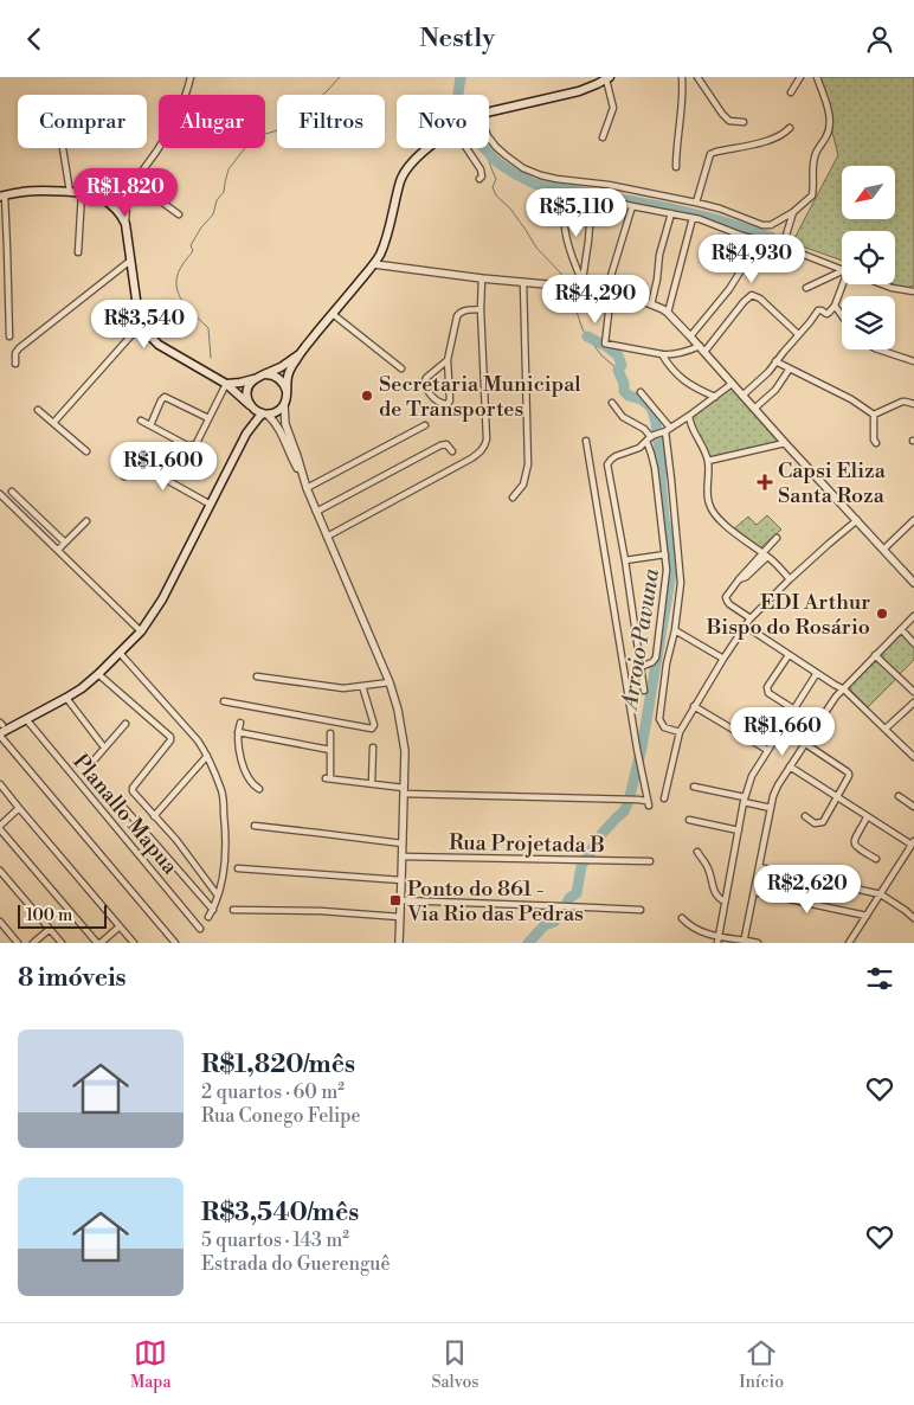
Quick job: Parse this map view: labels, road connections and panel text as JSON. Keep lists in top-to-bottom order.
{
  "streets": {
    "street": ["Planallo Mapua", "Rua Projetada B"]
  },
  "water": ["Arroio Pavuna"],
  "places": {
    "other": ["Secretaria Municipal de Transportes", "EDI Arthur Bispo do Rosário"],
    "health": ["Capsi Eliza Santa Roza"],
    "transit": ["Ponto do 861 - Via Rio das Pedras"]
  },
  "scale_bar": "100 m",
  "north": "bottom left",
  "page": {
    "header": "Nestly",
    "chip": [
      "Comprar",
      "Alugar",
      "Filtros",
      "Novo"
    ],
    "price": [
      "R$1,820",
      "R$5,110",
      "R$4,930",
      "R$4,290",
      "R$3,540",
      "R$1,600",
      "R$1,660",
      "R$2,620"
    ],
    "scale": "100 m",
    "heading": "8 imóveis",
    "list": [
      {
        "name": "R$1,820/mês",
        "note": "2 quartos · 60 m² · Rua Conego Felipe"
      },
      {
        "name": "R$3,540/mês",
        "note": "5 quartos · 143 m² · Estrada do Guerenguê"
      }
    ],
    "tabs": ["Mapa", "Salvos", "Início"]
  }
}
